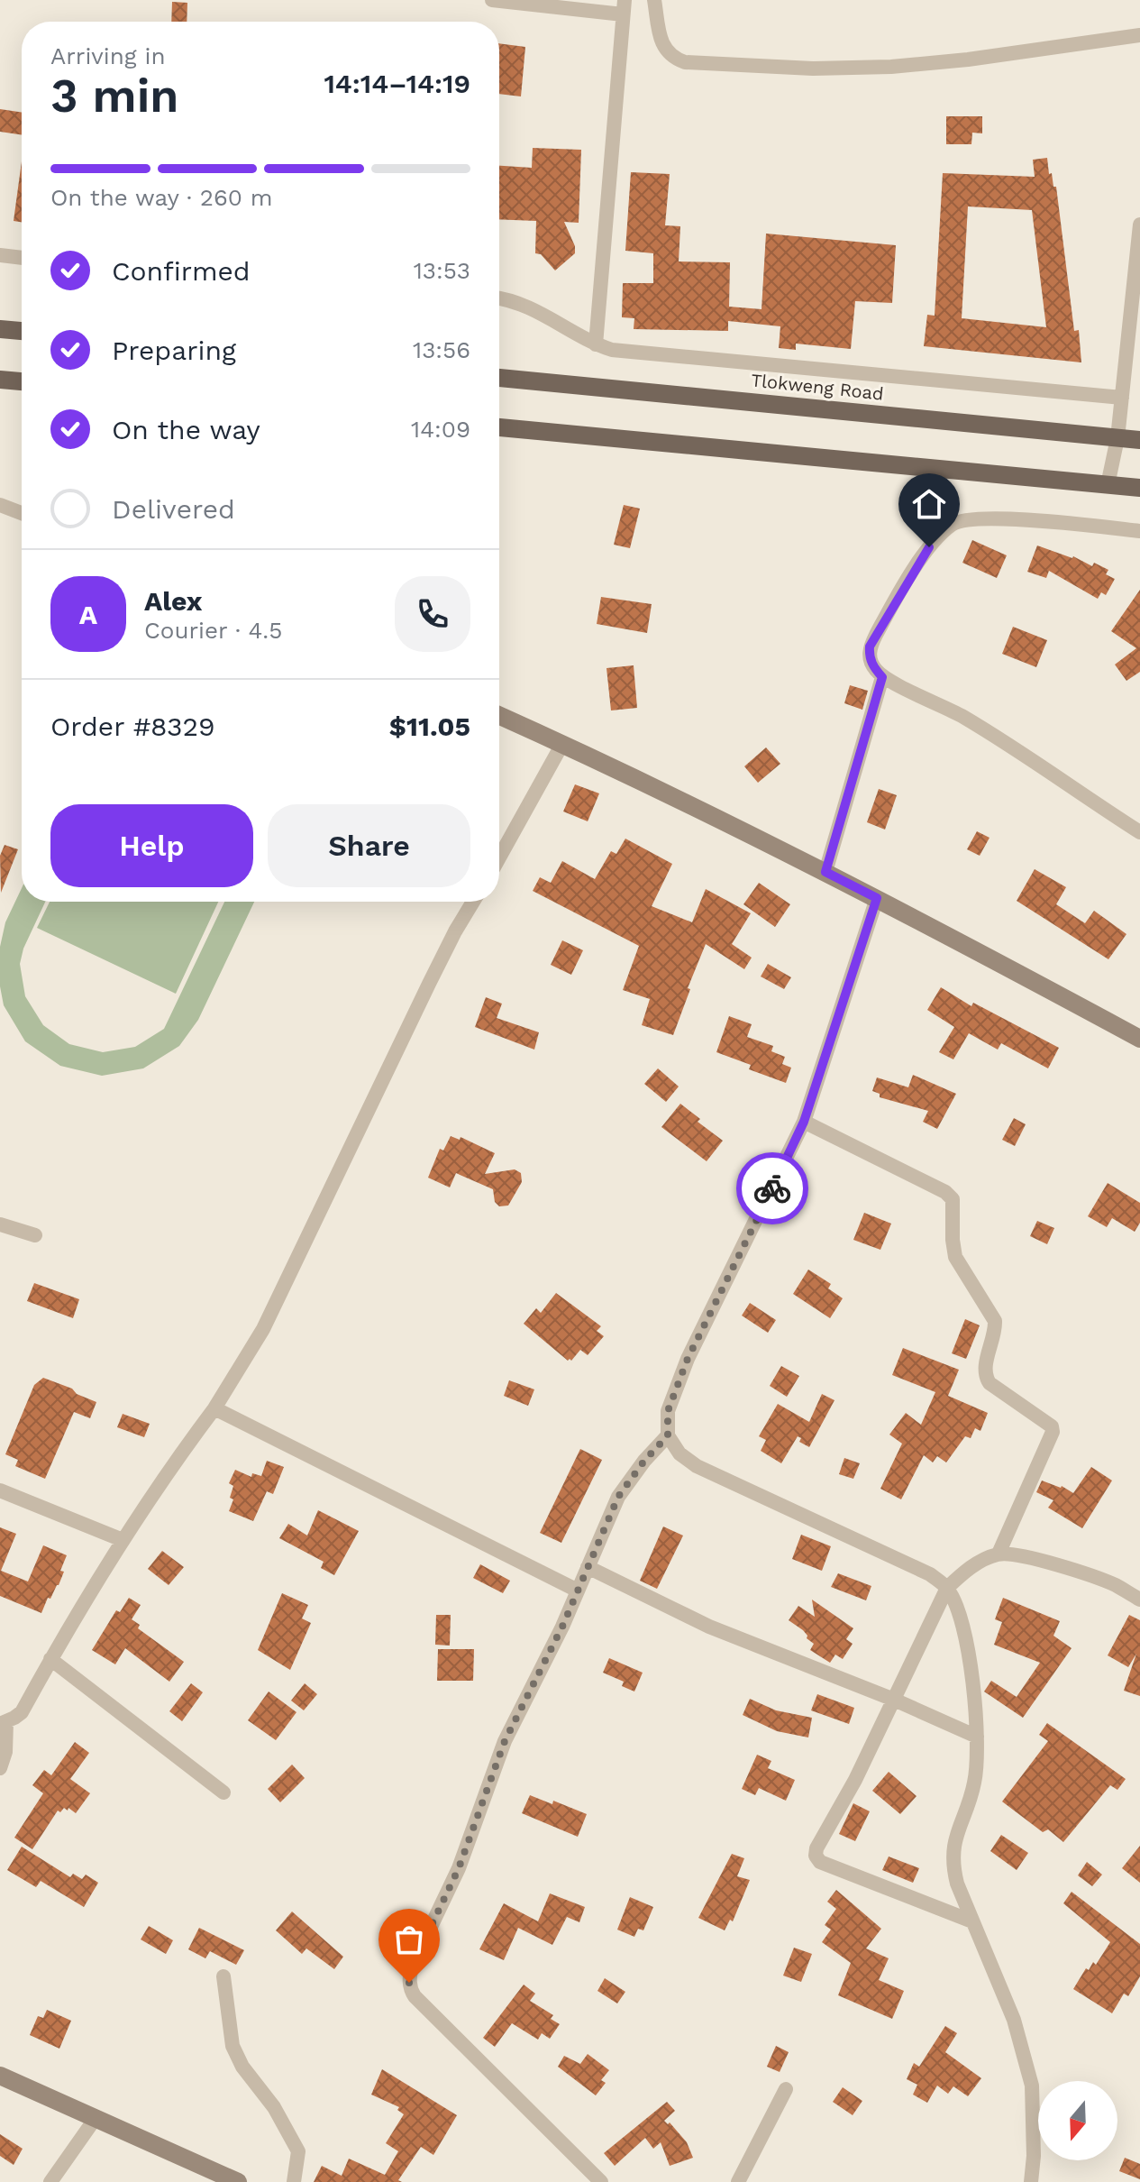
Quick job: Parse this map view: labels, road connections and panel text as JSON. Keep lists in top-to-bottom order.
{
  "streets": {
    "main road": ["Tlokweng Road"]
  },
  "north": "bottom",
  "page": {
    "heading": ["3 min", "Arriving in", "14:14–14:19"],
    "panel": [
      "Alex",
      "Courier · 4.5",
      "Order #8329",
      "$11.05"
    ],
    "bar": "On the way · 260 m",
    "list": [
      ["Confirmed", "13:53"],
      ["Preparing", "13:56"],
      ["On the way", "14:09"],
      "Delivered"
    ],
    "round": "A",
    "buttons": ["Help", "Share"]
  }
}
